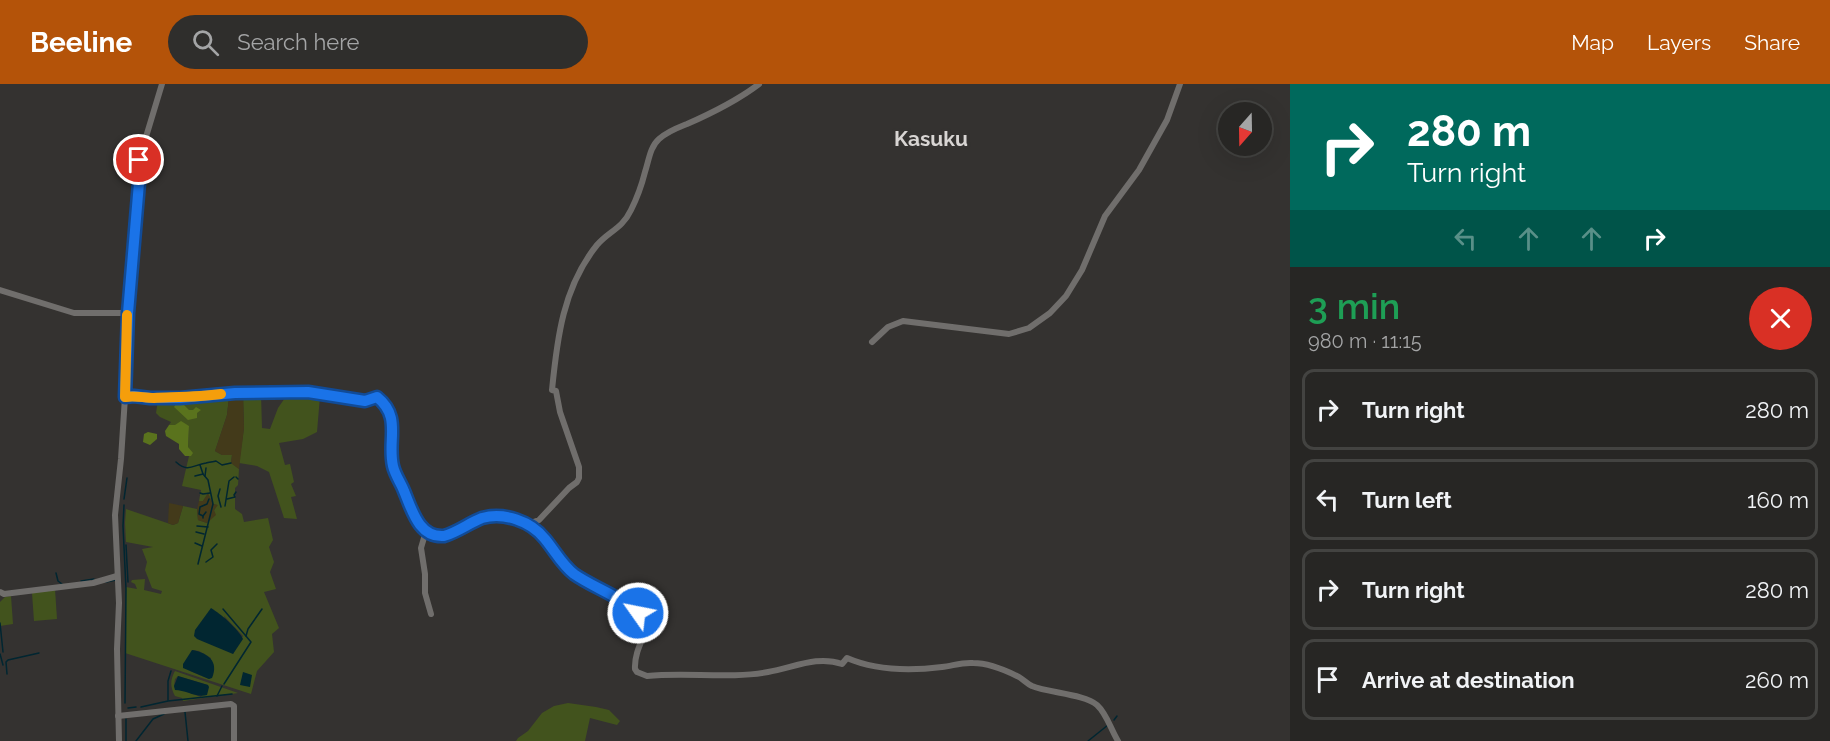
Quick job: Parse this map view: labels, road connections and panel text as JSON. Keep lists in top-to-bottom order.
{
  "districts": ["Kasuku"],
  "north": "bottom",
  "page": {
    "header": "Beeline",
    "search": "Search here",
    "nav": ["Map", "Layers", "Share"],
    "turn": ["280 m", "Turn right"],
    "heading": ["3 min", "980 m · 11:15"],
    "list": [
      {
        "name": "Turn right",
        "value": "280 m"
      },
      {
        "name": "Turn left",
        "value": "160 m"
      },
      {
        "name": "Turn right",
        "value": "280 m"
      },
      {
        "name": "Arrive at destination",
        "value": "260 m"
      }
    ]
  }
}
